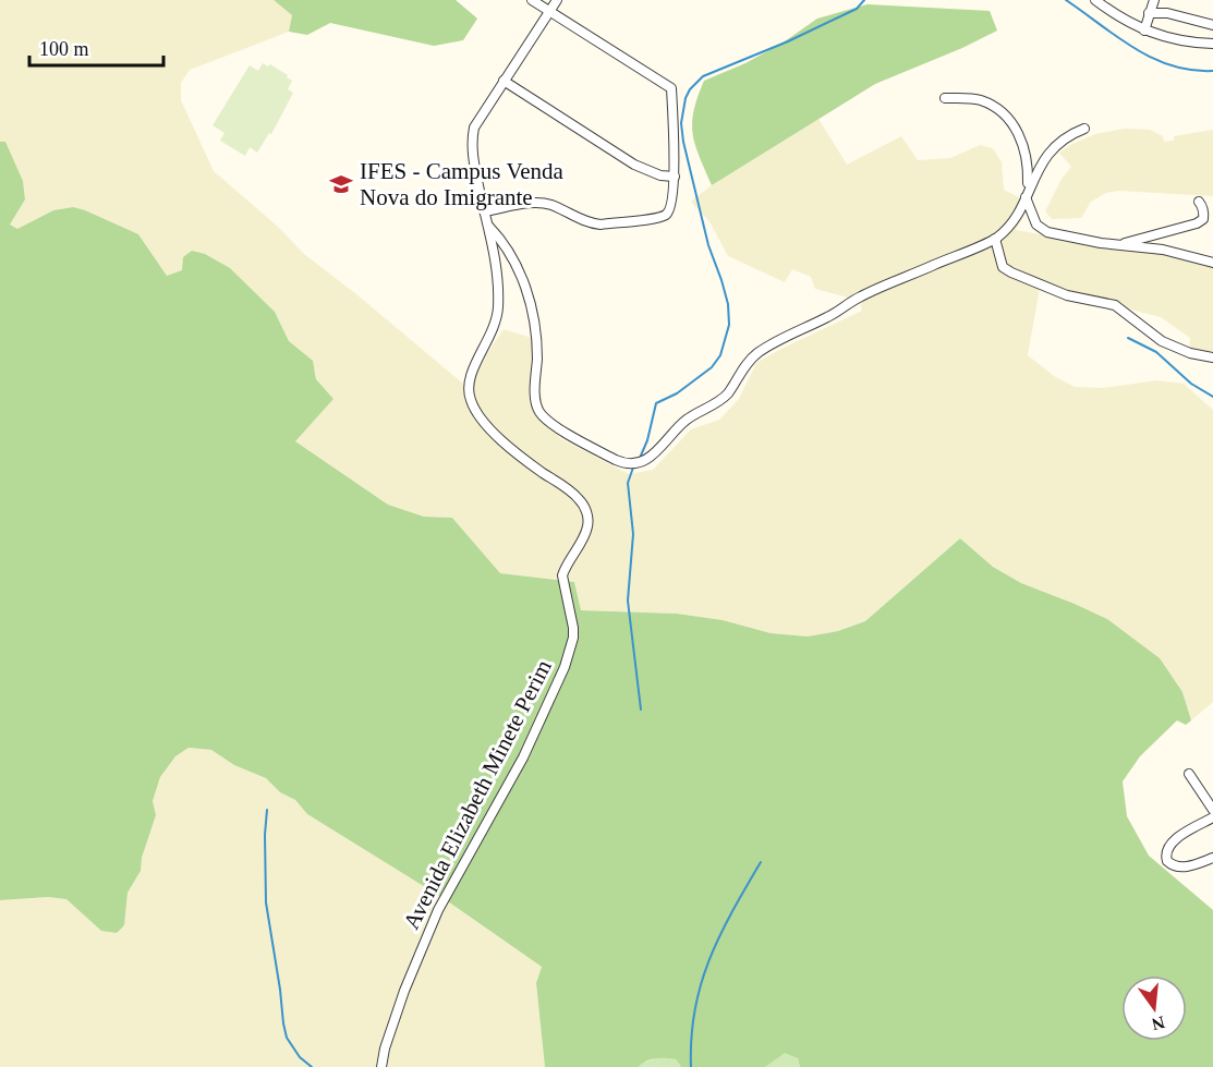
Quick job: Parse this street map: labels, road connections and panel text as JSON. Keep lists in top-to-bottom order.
{
  "streets": {
    "street": ["Avenida Elizabeth Minete Perim"]
  },
  "places": {
    "school or university": ["IFES - Campus Venda Nova do Imigrante"]
  },
  "scale_bar": "100 m",
  "north": "bottom"
}
